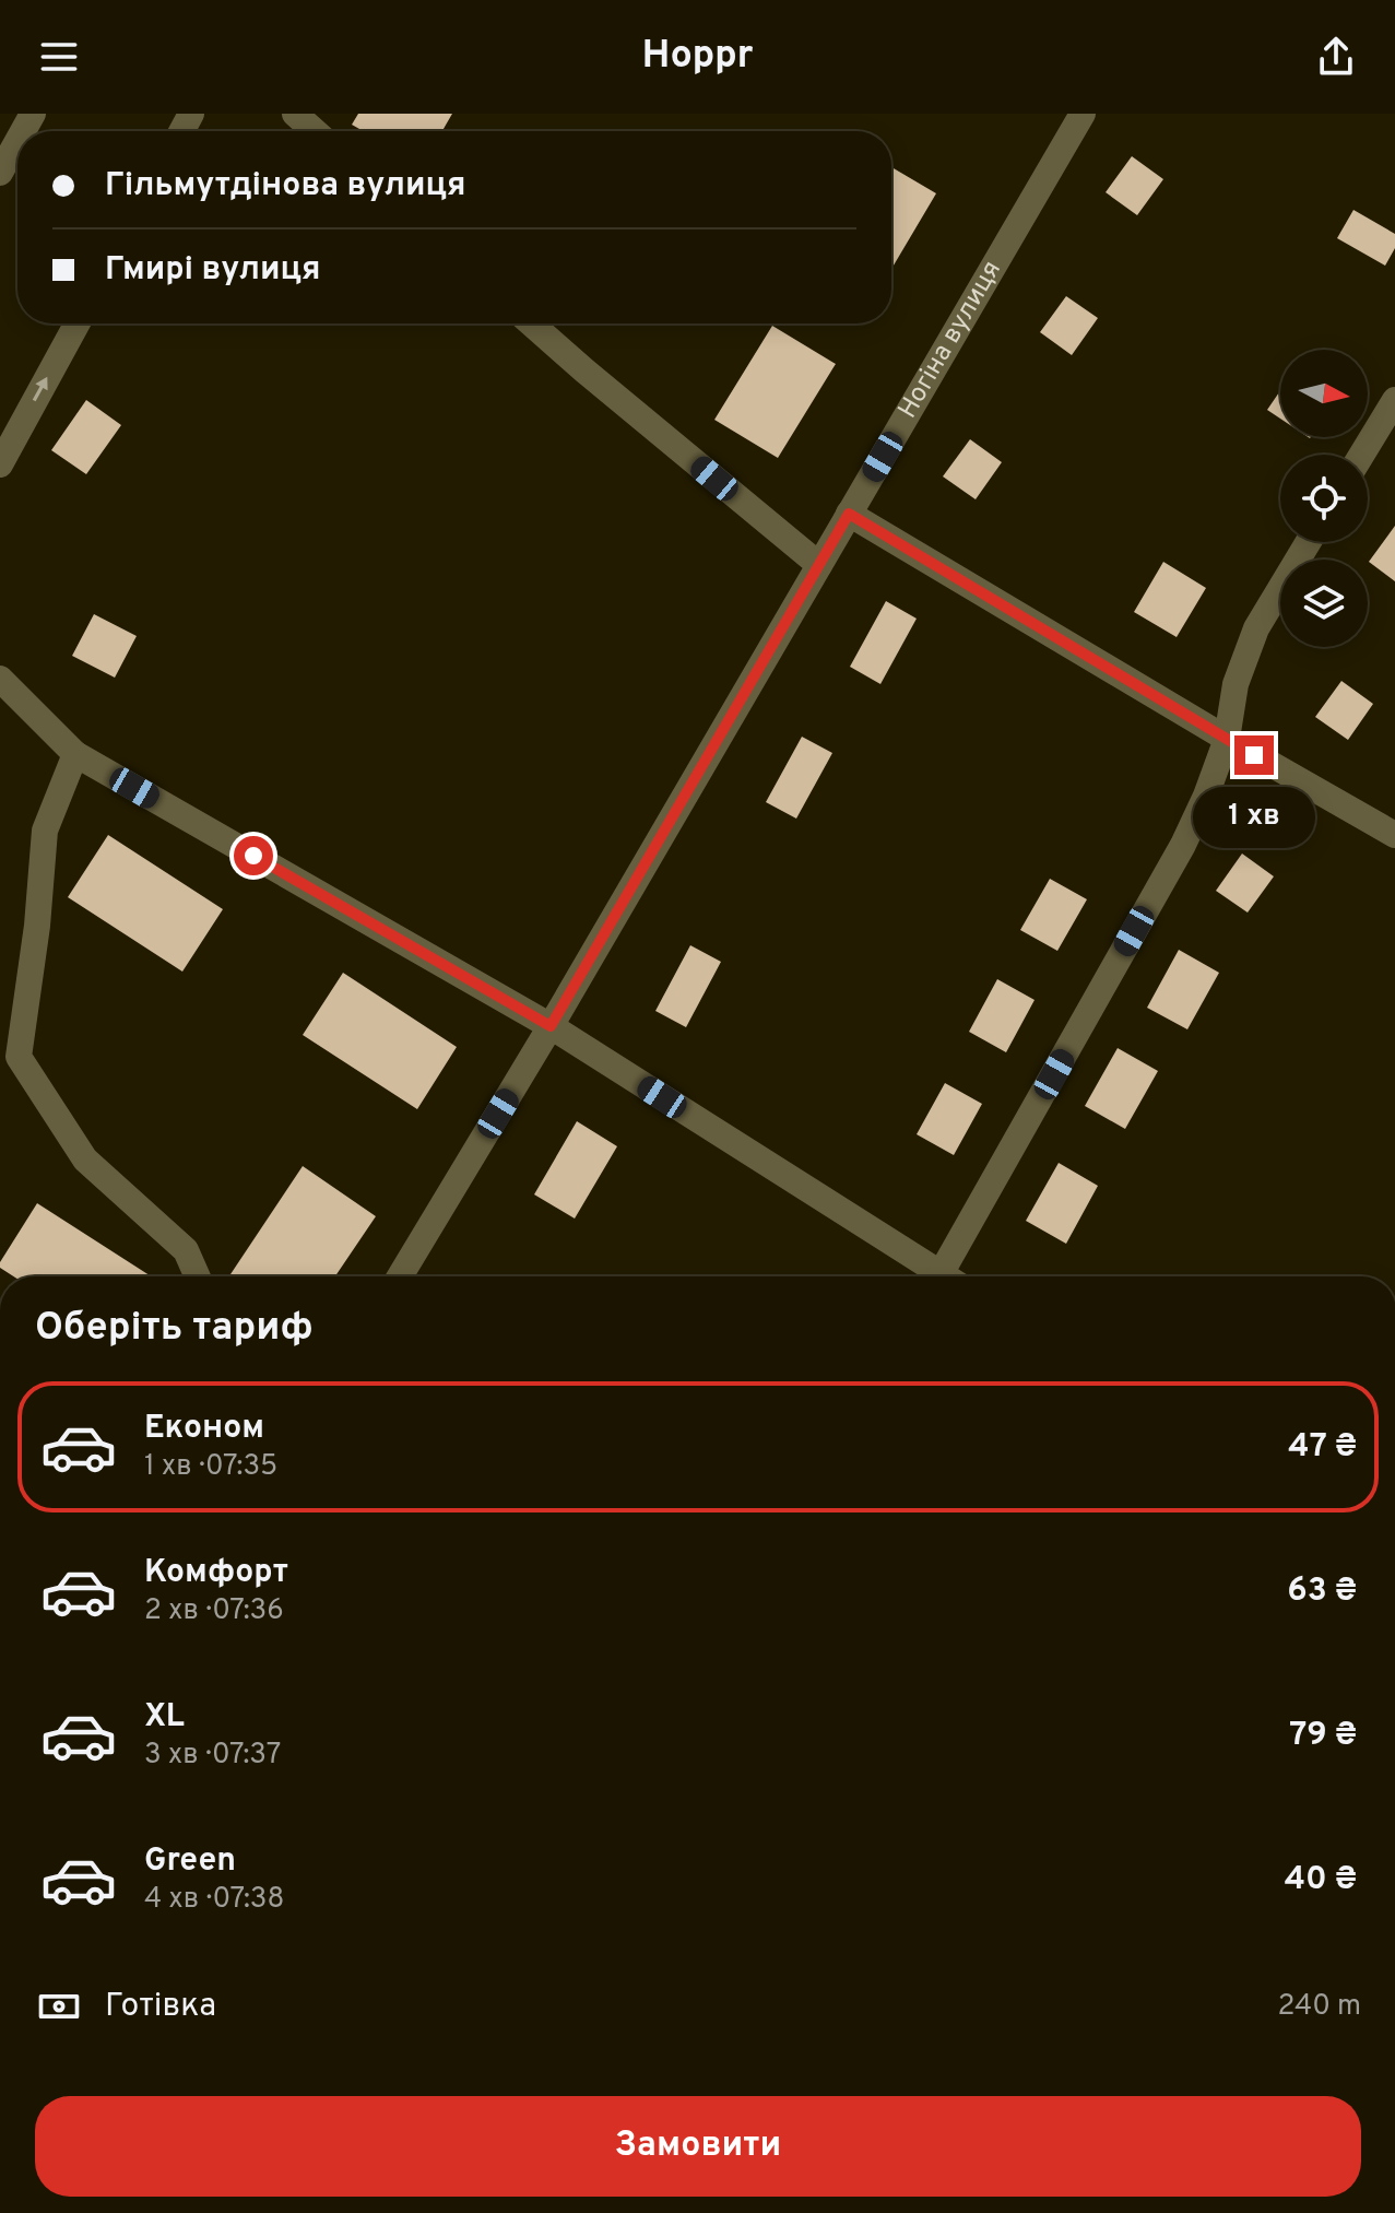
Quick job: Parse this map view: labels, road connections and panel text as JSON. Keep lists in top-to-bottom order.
{
  "streets": {
    "street": ["Ногіна вулиця"]
  },
  "north": "right",
  "page": {
    "header": "Hoppr",
    "banner": ["Гільмутдінова вулиця", "Гмирі вулиця"],
    "bubble": "1 хв",
    "heading": "Оберіть тариф",
    "list": [
      {
        "name": "Економ",
        "note": "1 хв · 07:35",
        "value": "47 ₴"
      },
      {
        "name": "Комфорт",
        "note": "2 хв · 07:36",
        "value": "63 ₴"
      },
      {
        "name": "XL",
        "note": "3 хв · 07:37",
        "value": "79 ₴"
      },
      {
        "name": "Green",
        "note": "4 хв · 07:38",
        "value": "40 ₴"
      }
    ],
    "pay": ["Готівка", "240 m"],
    "buttons": "Замовити"
  }
}
